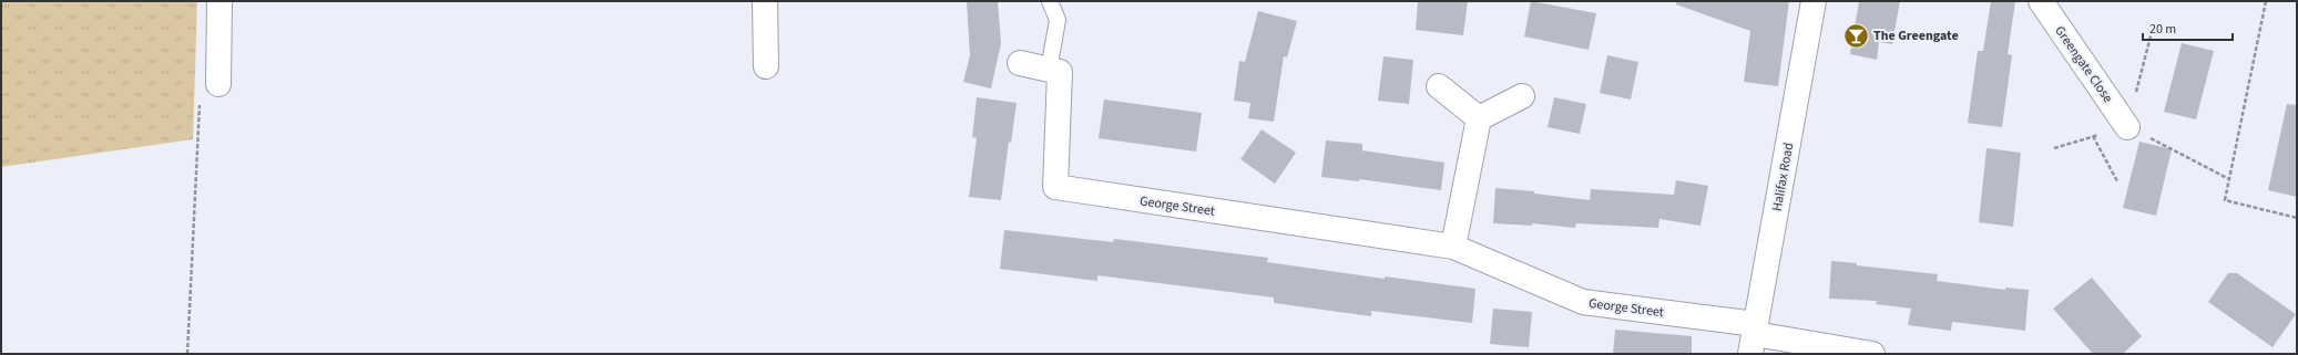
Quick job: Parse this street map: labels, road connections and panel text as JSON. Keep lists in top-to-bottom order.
{
  "streets": {
    "main road": ["Greengate Close", "Halifax Road", "George Street"]
  },
  "crossings": [
    ["Halifax Road", "George Street"]
  ],
  "places": {
    "bar": ["The Greengate"]
  },
  "scale_bar": "20 m"
}
